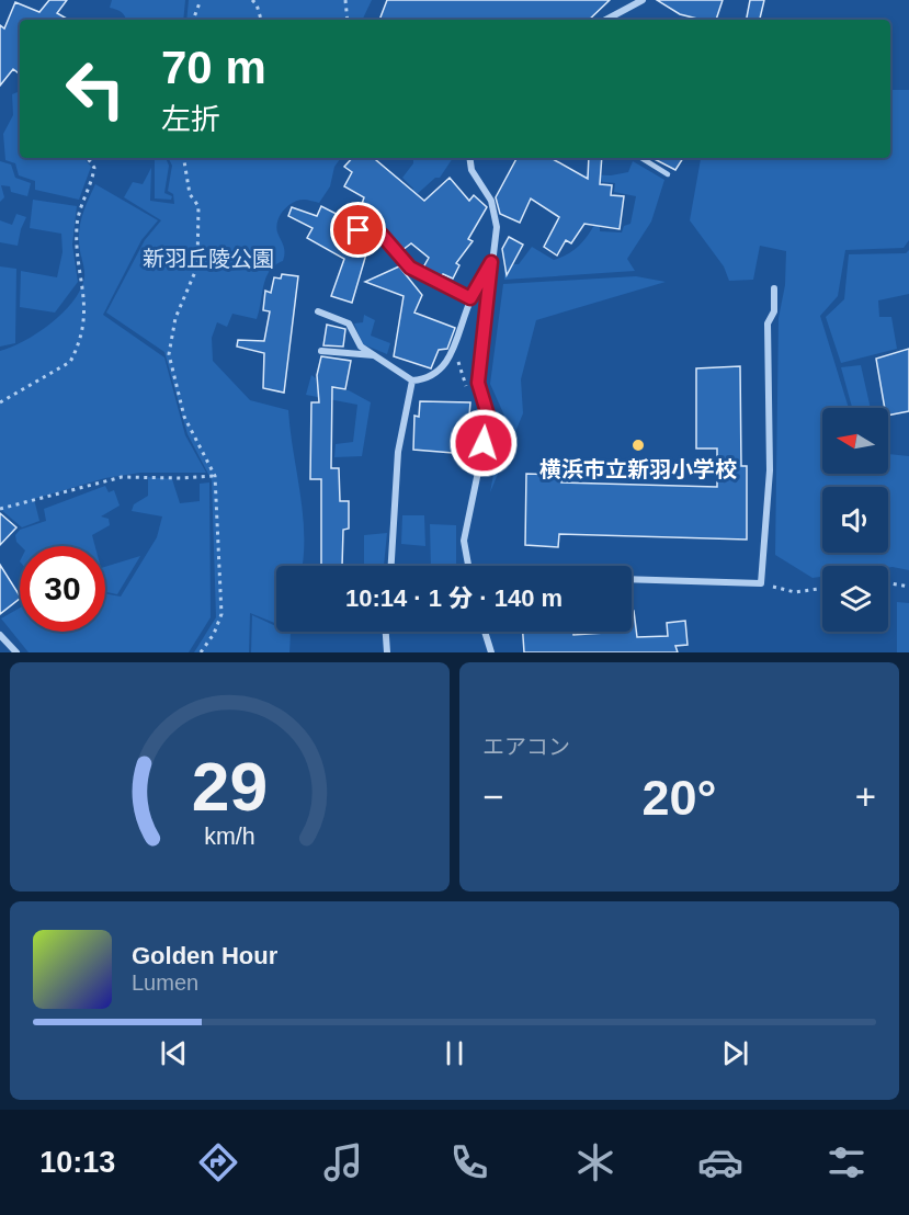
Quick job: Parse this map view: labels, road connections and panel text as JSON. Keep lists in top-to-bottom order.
{
  "parks": ["新羽丘陵公園"],
  "places": ["横浜市立新羽小学校"],
  "north": "left",
  "page": {
    "turn": ["70 m", "左折"],
    "limit": "30",
    "trip": "10:14 · 1 分 · 140 m",
    "tile": "エアコン",
    "heat": ["−", "20°", "+"],
    "song": ["Golden Hour", "Lumen"],
    "tabs": "10:13",
    "gauge": ["29", "km/h"]
  }
}
